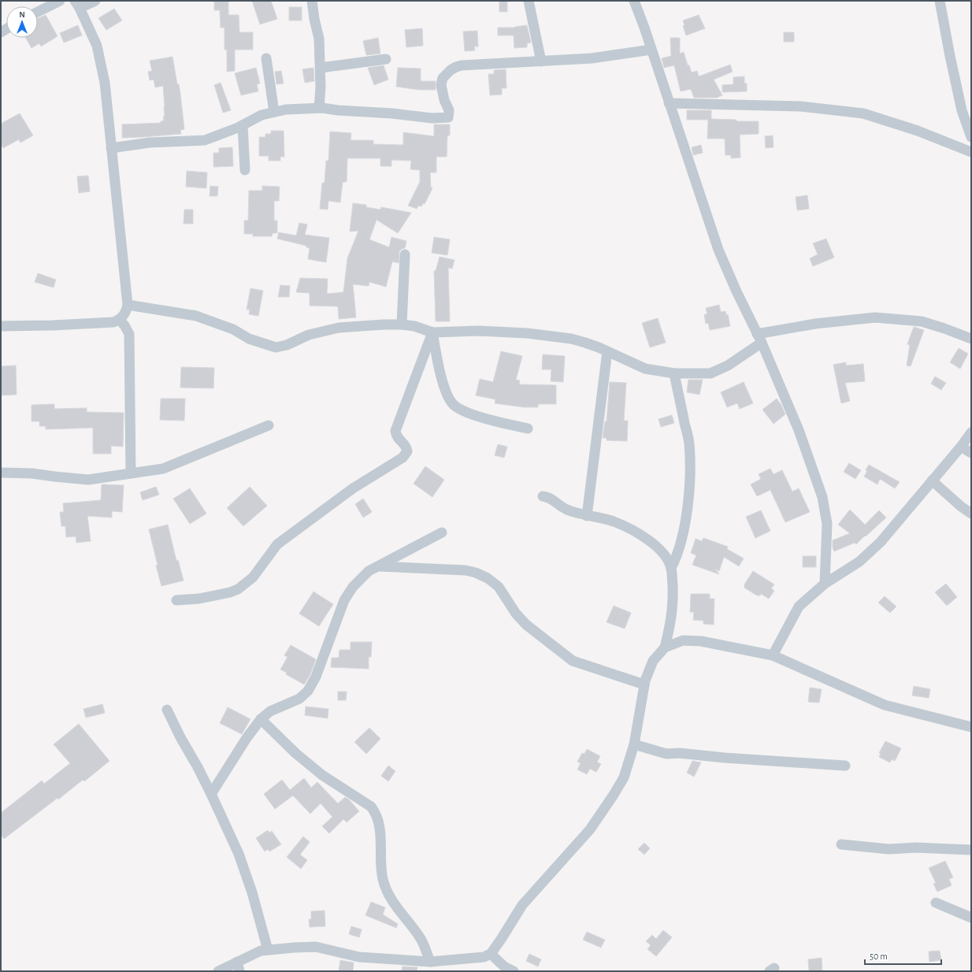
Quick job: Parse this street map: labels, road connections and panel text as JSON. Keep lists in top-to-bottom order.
{
  "scale_bar": "50 m",
  "north": "top"
}
